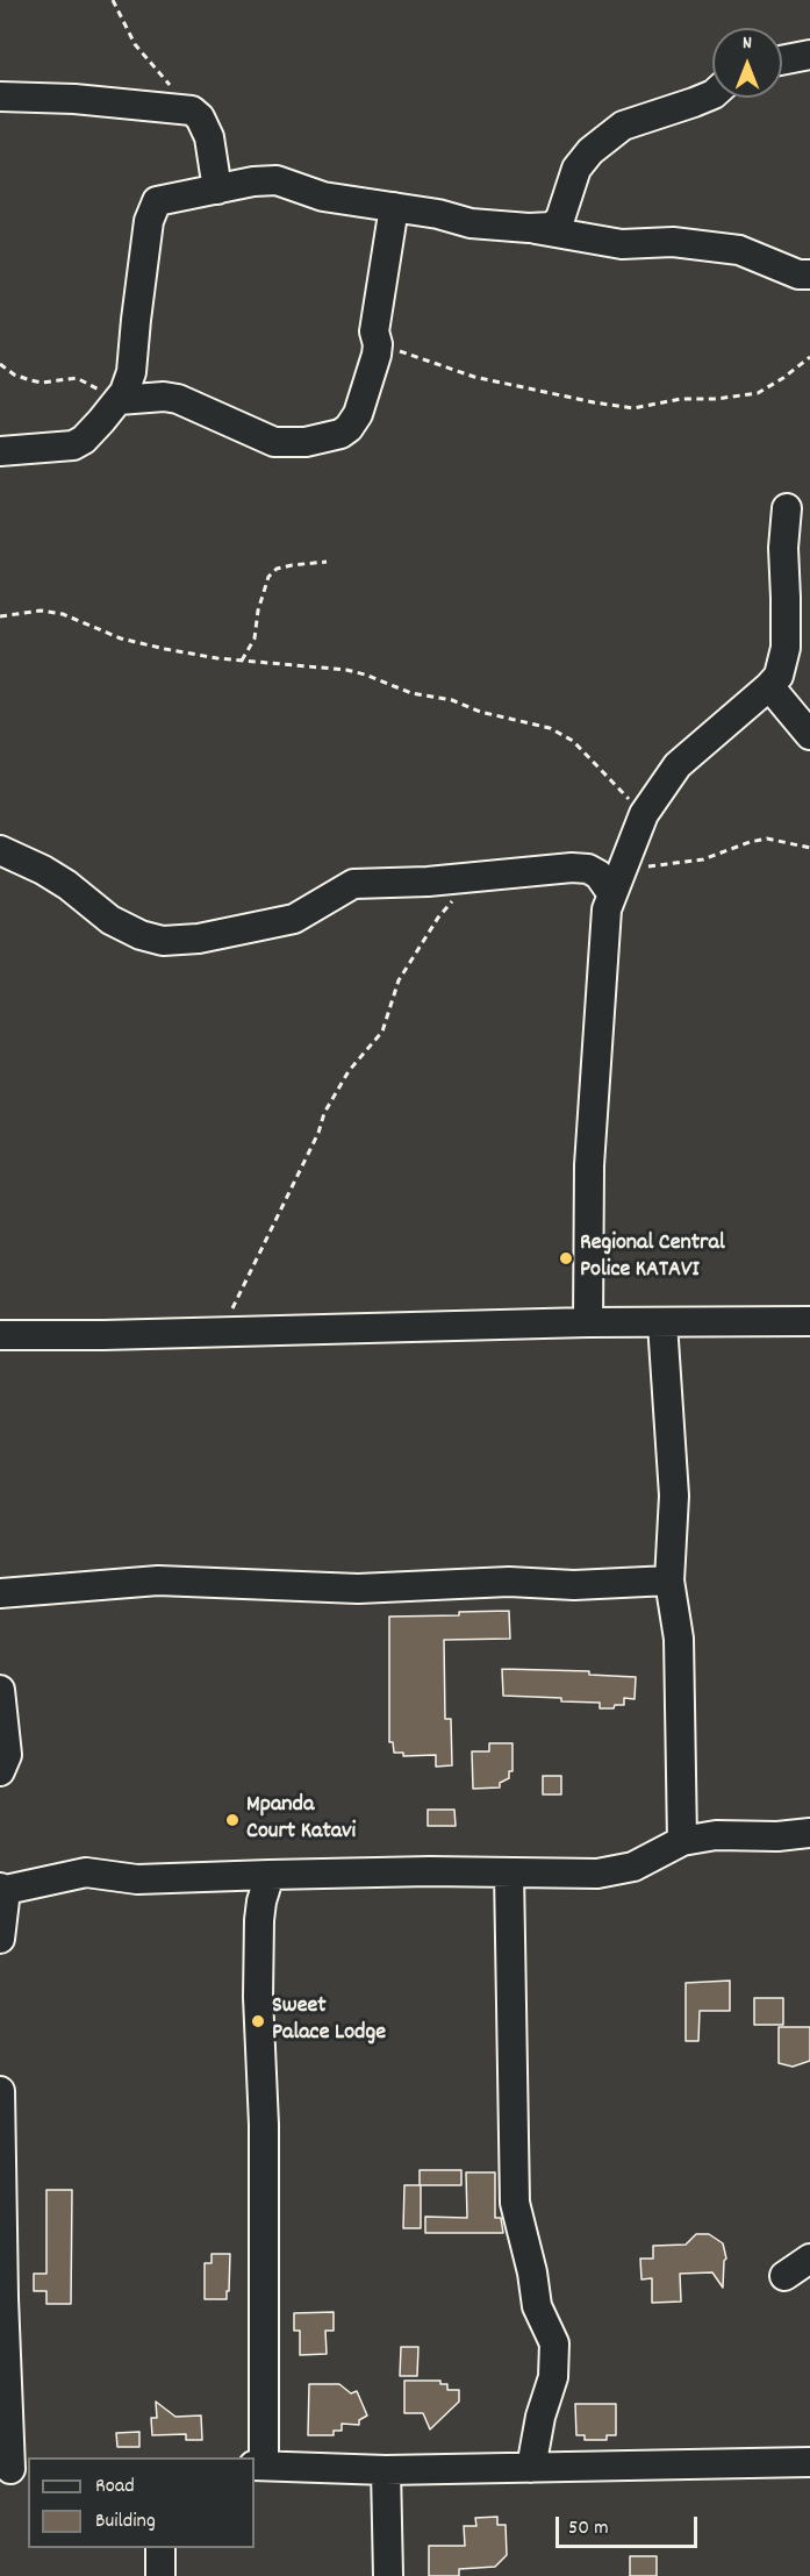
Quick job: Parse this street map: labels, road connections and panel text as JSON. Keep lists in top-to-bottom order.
{
  "places": ["Regional Central Police KATAVI", "Mpanda Court Katavi", "Sweet Palace Lodge"],
  "legend": ["Road", "Building"],
  "scale_bar": "50 m",
  "north": "top"
}
